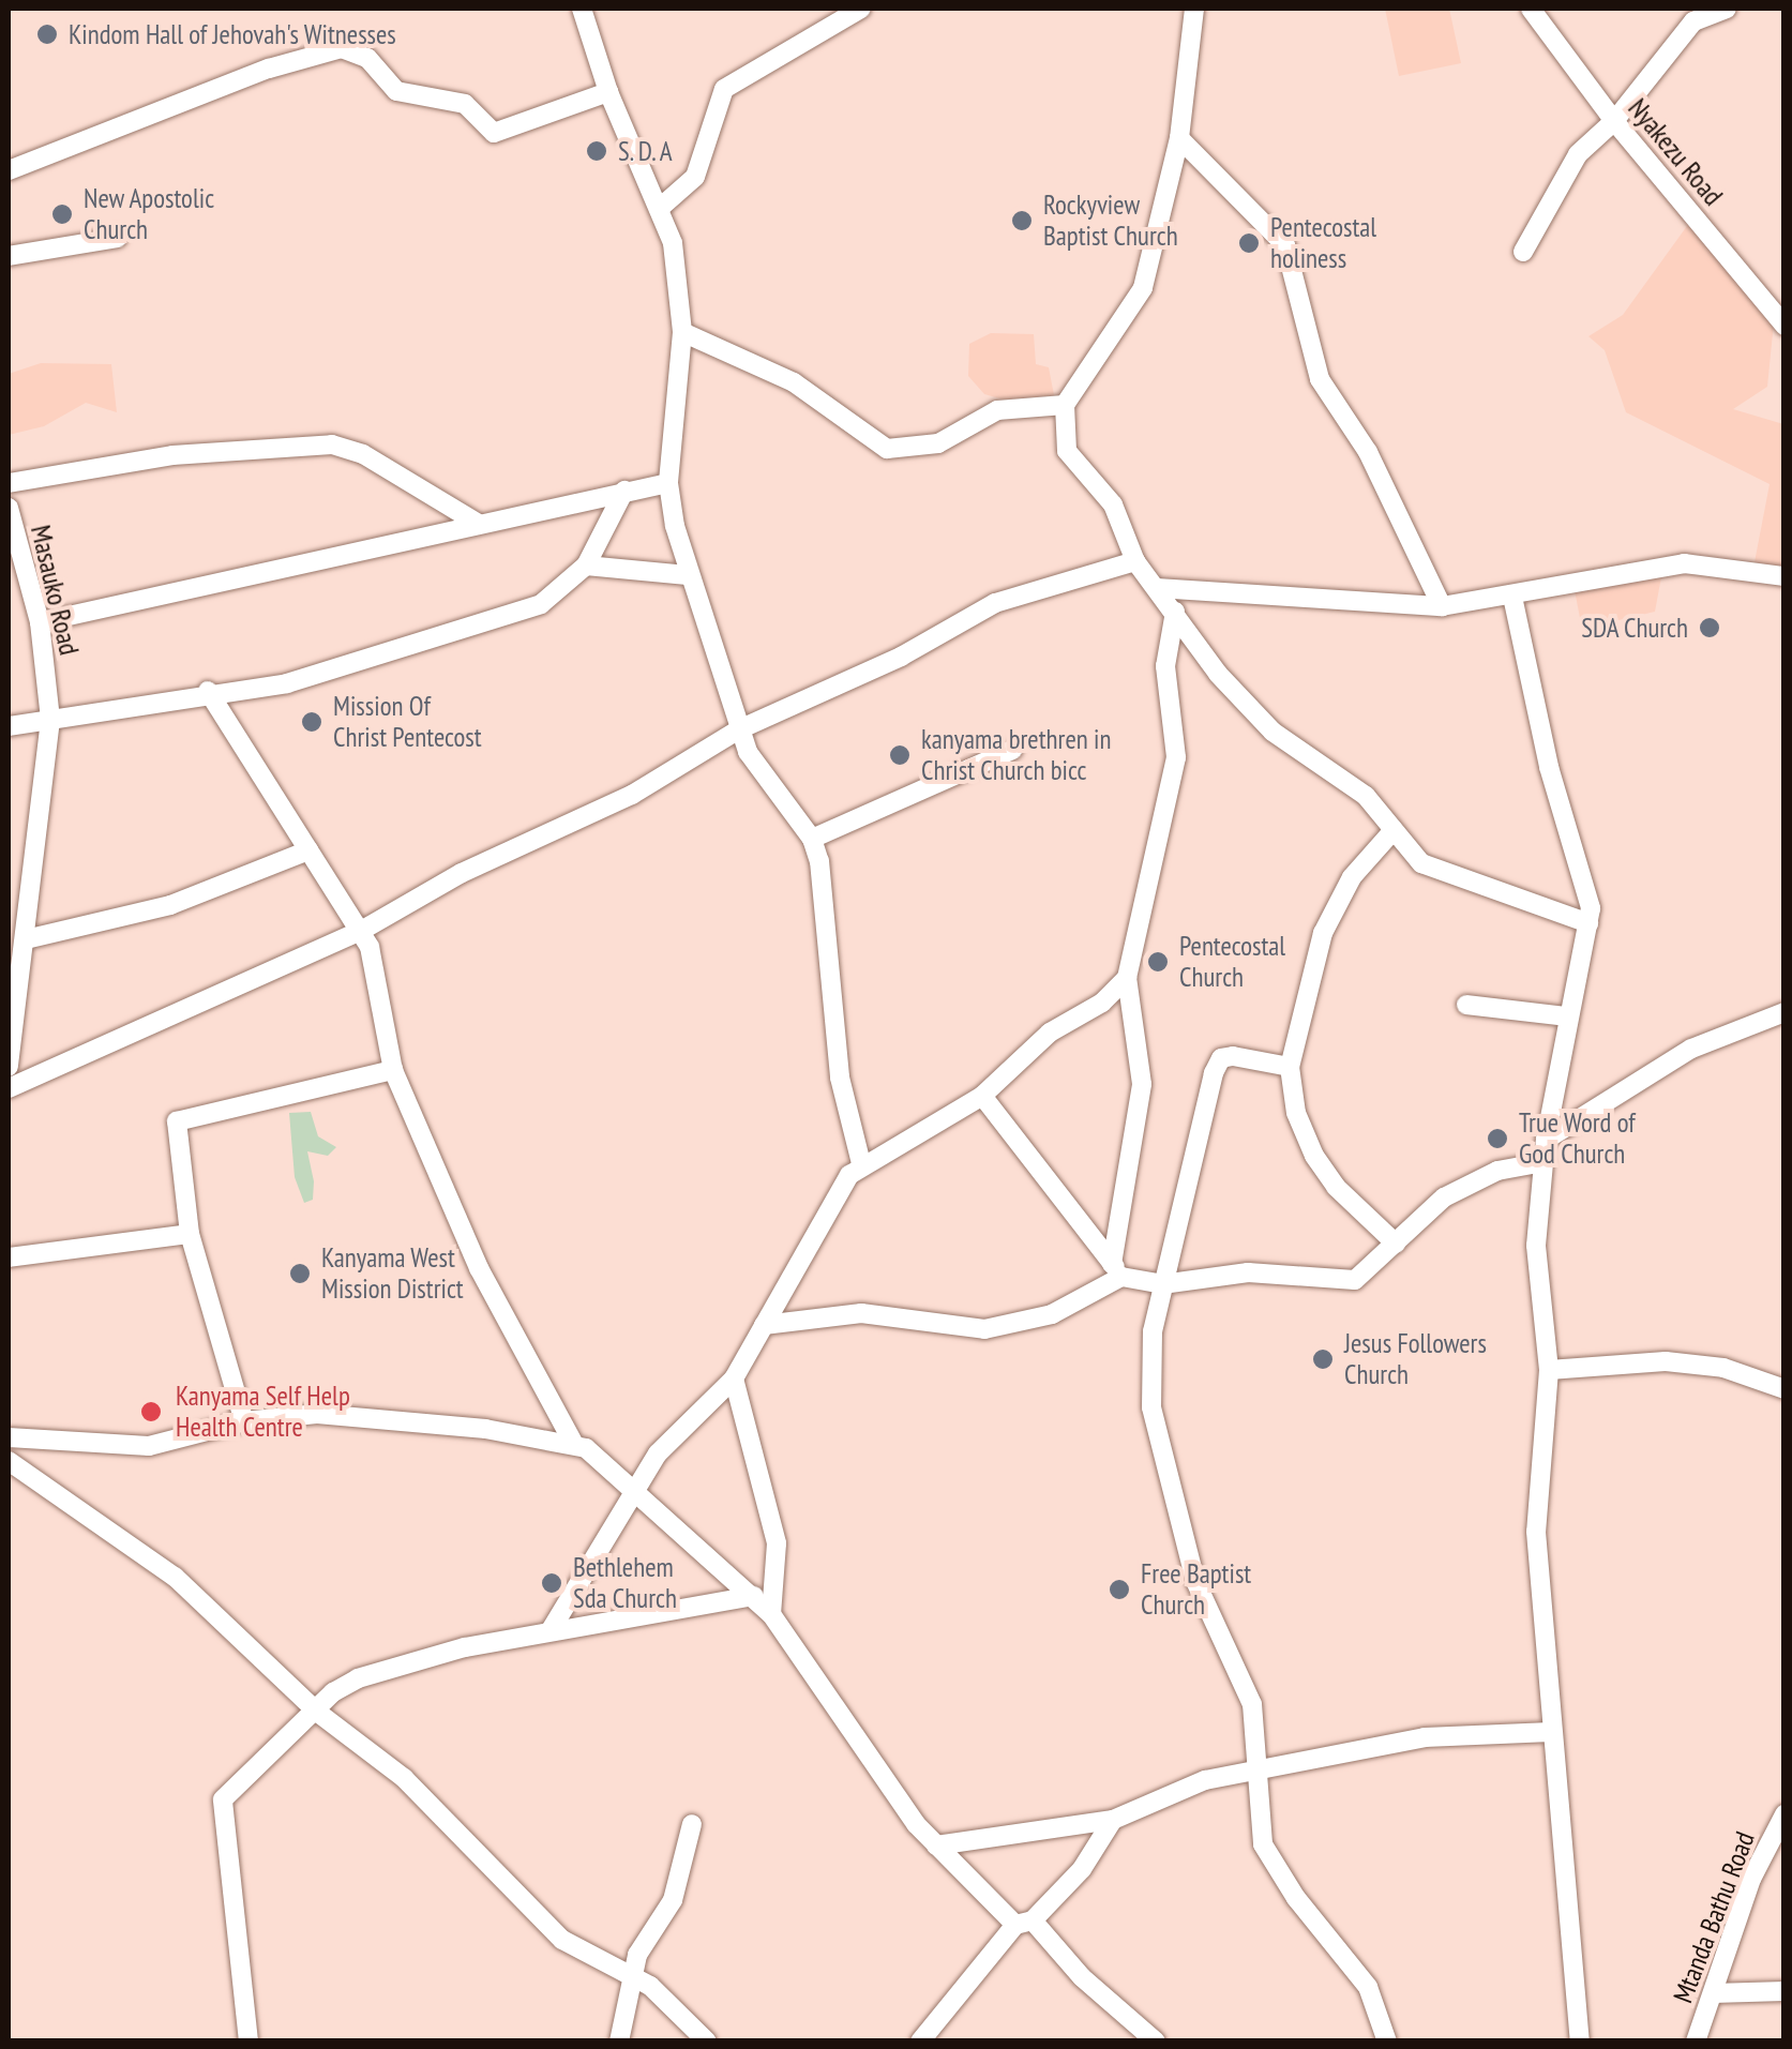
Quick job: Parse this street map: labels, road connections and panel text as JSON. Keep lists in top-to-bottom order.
{
  "streets": {
    "street": ["Nyakezu Road", "Masauko Road", "Mtanda Bathu Road"]
  },
  "places": [
    "Kindom Hall of Jehovah's Witnesses",
    "S. D. A",
    "New Apostolic Church",
    "Rockyview Baptist Church",
    "Pentecostal holiness",
    "SDA Church",
    "Mission Of Christ Pentecost",
    "kanyama brethren in Christ Church bicc",
    "Pentecostal Church",
    "True Word of God Church",
    "Kanyama West Mission District",
    "Jesus Followers Church",
    "Kanyama Self Help Health Centre",
    "Bethlehem Sda Church",
    "Free Baptist Church"
  ]
}
